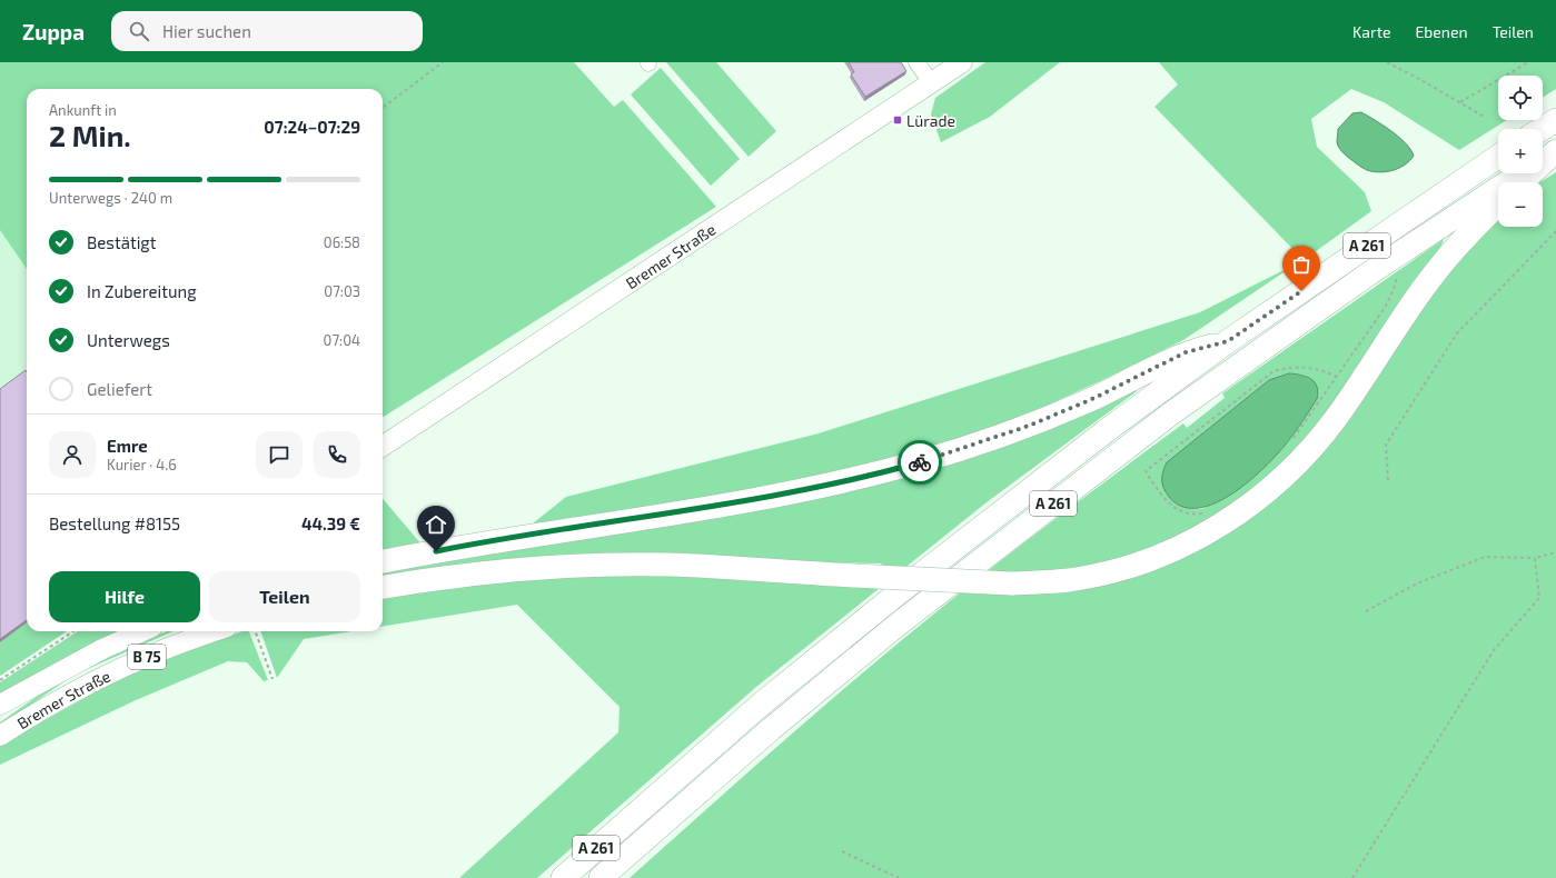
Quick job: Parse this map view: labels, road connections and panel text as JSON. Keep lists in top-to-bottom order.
{
  "streets": {
    "highway": ["A 261"],
    "main road": ["Bremer Straße", "B 75"]
  },
  "places": {
    "transit": ["Lürade"]
  },
  "page": {
    "header": "Zuppa",
    "search": "Hier suchen",
    "nav": ["Karte", "Ebenen", "Teilen"],
    "map_buttons": ["+", "−"],
    "heading": ["2 Min.", "Ankunft in", "07:24–07:29"],
    "panel": [
      "Emre",
      "Kurier · 4.6",
      "Bestellung #8155",
      "44.39 €"
    ],
    "bar": "Unterwegs · 240 m",
    "list": [
      ["Bestätigt", "06:58"],
      ["In Zubereitung", "07:03"],
      ["Unterwegs", "07:04"],
      "Geliefert"
    ],
    "buttons": ["Hilfe", "Teilen"]
  }
}
